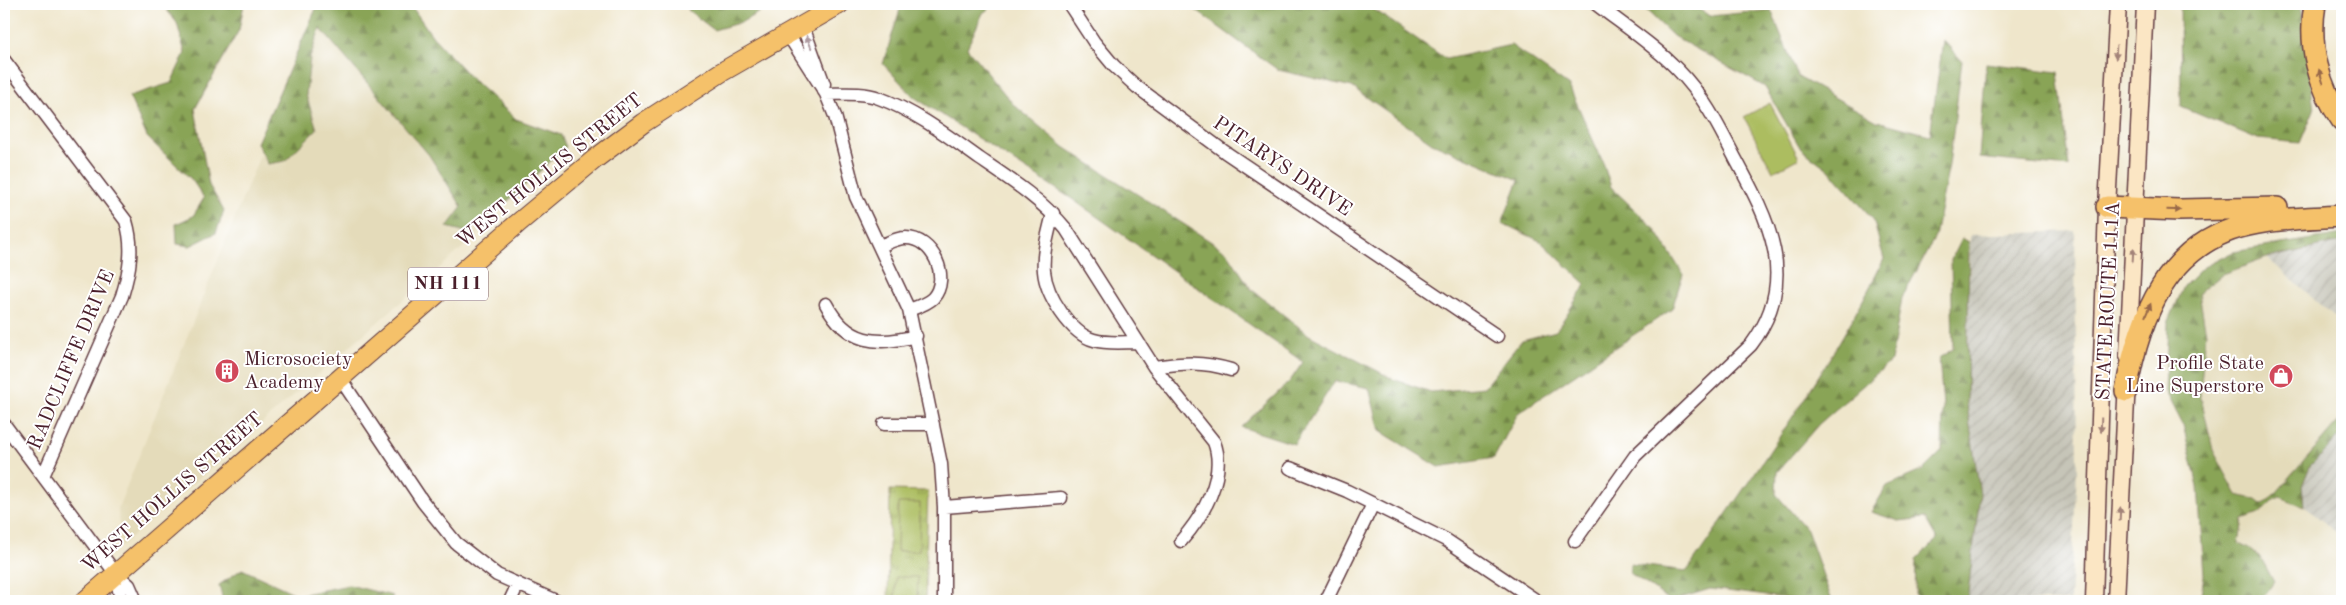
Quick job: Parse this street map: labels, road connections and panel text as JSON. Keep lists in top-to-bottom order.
{
  "streets": {
    "main road": ["WEST HOLLIS STREET", "NH 111", "STATE ROUTE 111A"],
    "street": ["PITARYS DRIVE", "RADCLIFFE DRIVE"]
  },
  "places": {
    "building": ["Microsociety Academy"],
    "shop": ["Profile State Line Superstore"]
  }
}
